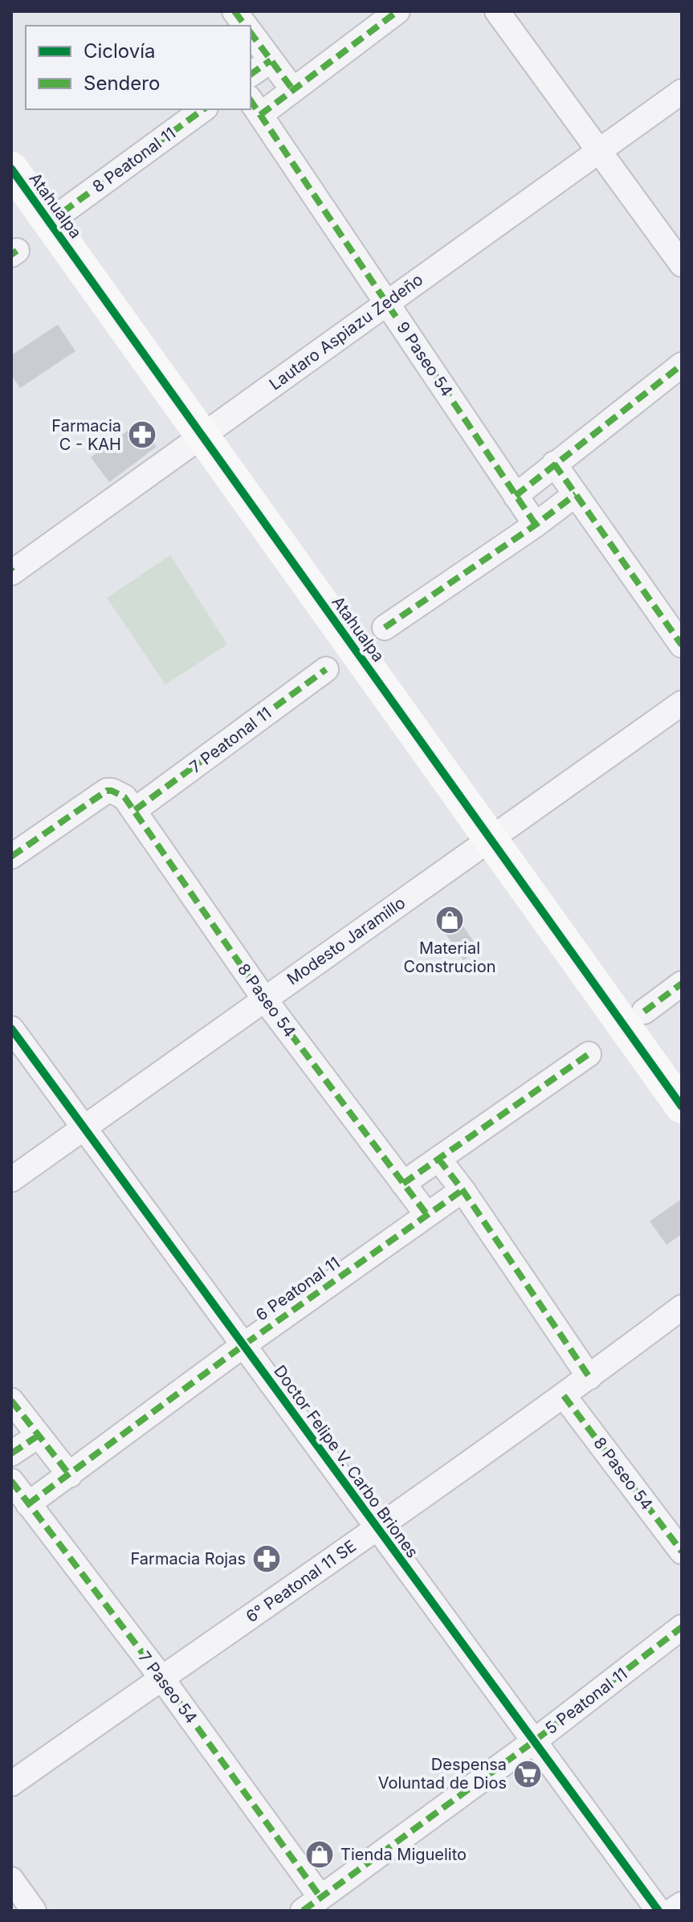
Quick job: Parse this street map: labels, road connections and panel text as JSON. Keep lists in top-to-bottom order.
{
  "streets": {
    "street": [
      "8 Peatonal 11",
      "Atahualpa",
      "Lautaro Aspiazu Zedeño",
      "9 Paseo 54",
      "7 Peatonal 11",
      "Modesto Jaramillo",
      "8 Paseo 54",
      "6 Peatonal 11",
      "Doctor Felipe V. Carbo Briones",
      "6° Peatonal 11 SE",
      "7 Paseo 54",
      "5 Peatonal 11"
    ]
  },
  "crossings": [
    ["Atahualpa", "Lautaro Aspiazu Zedeño"],
    ["Atahualpa", "Modesto Jaramillo"],
    ["Lautaro Aspiazu Zedeño", "9 Paseo 54"],
    ["7 Peatonal 11", "8 Paseo 54"],
    ["Modesto Jaramillo", "8 Paseo 54"],
    ["Modesto Jaramillo", "Doctor Felipe V. Carbo Briones"],
    ["8 Paseo 54", "6 Peatonal 11"],
    ["8 Paseo 54", "6° Peatonal 11 SE"],
    ["6 Peatonal 11", "Doctor Felipe V. Carbo Briones"],
    ["6 Peatonal 11", "7 Paseo 54"],
    ["Doctor Felipe V. Carbo Briones", "6° Peatonal 11 SE"],
    ["Doctor Felipe V. Carbo Briones", "5 Peatonal 11"],
    ["6° Peatonal 11 SE", "7 Paseo 54"],
    ["7 Paseo 54", "5 Peatonal 11"]
  ],
  "places": {
    "pharmacy": ["Farmacia C - KAH", "Farmacia Rojas"],
    "shop": ["Material Construcion", "Tienda Miguelito"],
    "supermarket": ["Despensa Voluntad de Dios"]
  },
  "legend": ["Ciclovía", "Sendero"]
}
